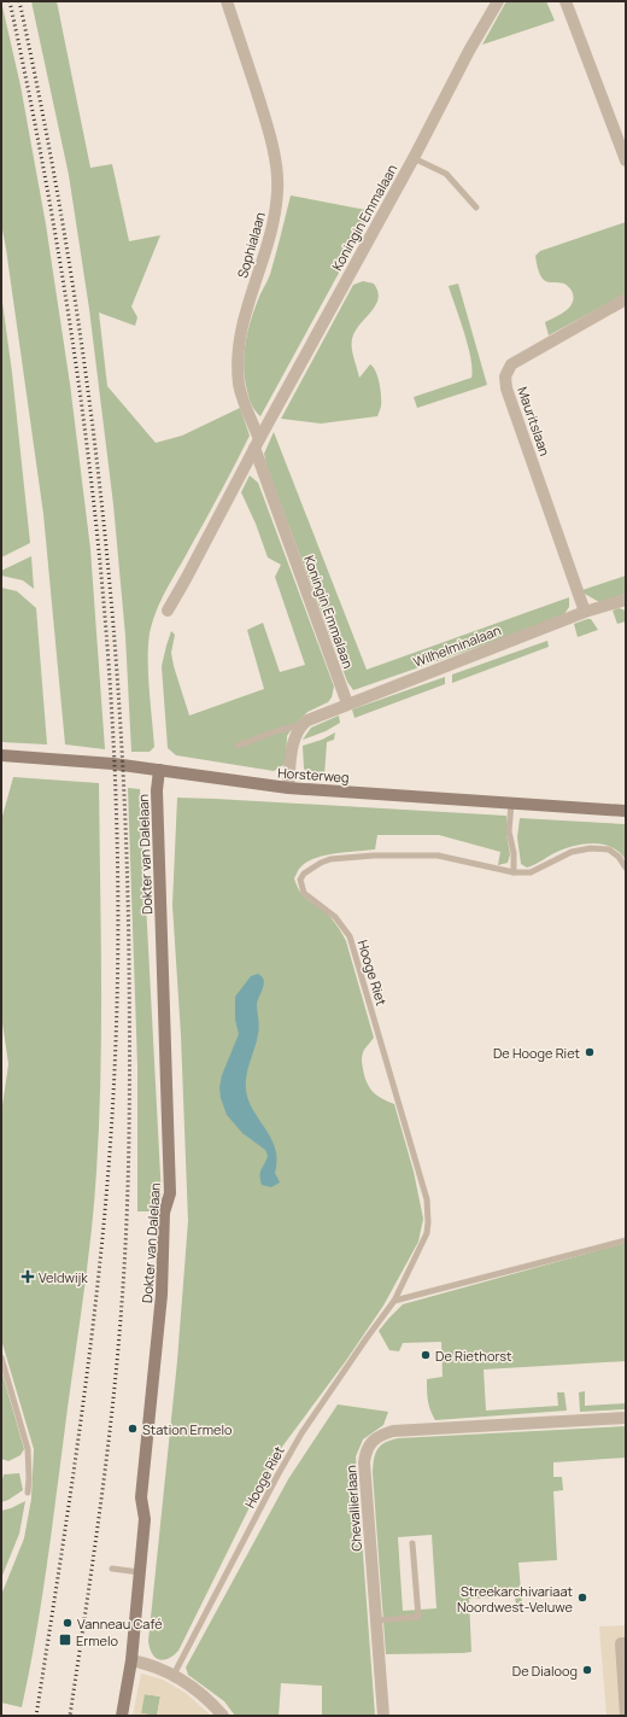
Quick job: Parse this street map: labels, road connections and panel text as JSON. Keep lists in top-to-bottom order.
{
  "streets": {
    "street": [
      "Koningin Emmalaan",
      "Sophialaan",
      "Mauritslaan",
      "Wilhelminalaan",
      "Horsterweg",
      "Dokter van Dalelaan",
      "Chevallierlaan"
    ],
    "lane": ["Hooge Riet"]
  },
  "crossings": [
    ["Koningin Emmalaan", "Sophialaan"],
    ["Koningin Emmalaan", "Wilhelminalaan"],
    ["Mauritslaan", "Wilhelminalaan"],
    ["Horsterweg", "Dokter van Dalelaan"]
  ],
  "places": {
    "other": [
      "De Hooge Riet",
      "De Riethorst",
      "Station Ermelo",
      "Streekarchivariaat Noordwest-Veluwe",
      "Vanneau Café",
      "De Dialoog"
    ],
    "health": ["Veldwijk"],
    "transit": ["Ermelo"]
  }
}
